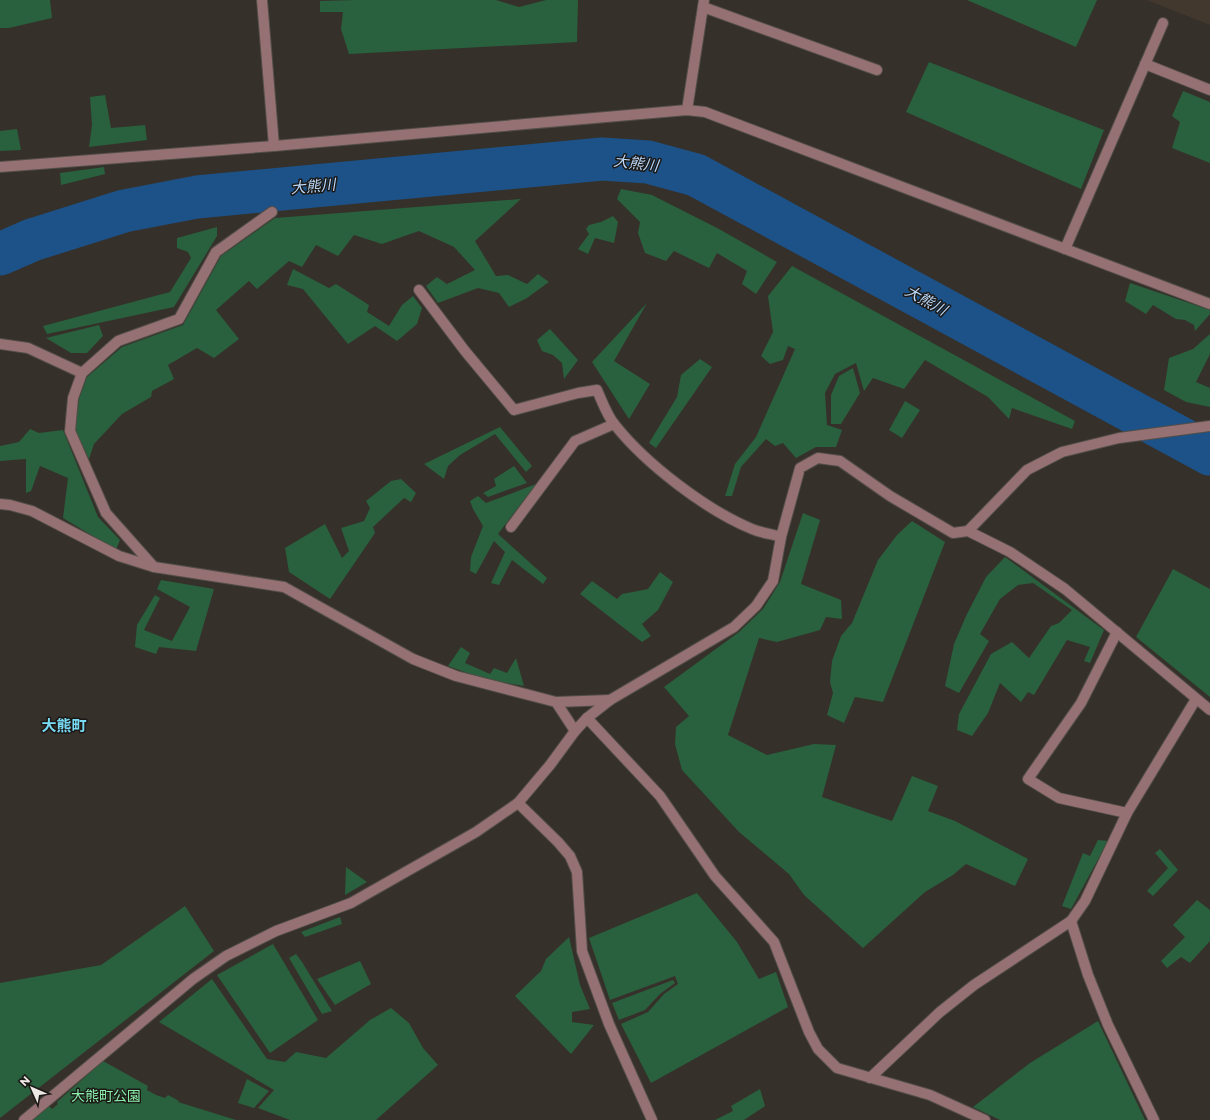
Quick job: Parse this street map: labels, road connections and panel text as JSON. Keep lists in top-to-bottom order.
{
  "districts": ["大熊町"],
  "water": ["大熊川"],
  "parks": ["大熊町公園"],
  "north": "top left"
}
